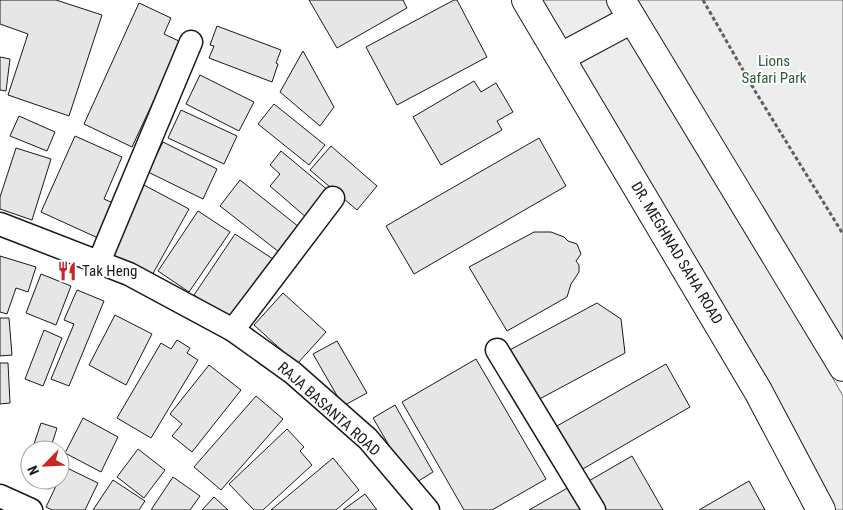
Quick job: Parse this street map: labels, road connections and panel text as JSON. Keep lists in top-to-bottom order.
{
  "streets": {
    "street": ["DR. MEGHNAD SAHA ROAD", "RAJA BASANTA ROAD"]
  },
  "parks": ["Lions Safari Park"],
  "places": {
    "restaurant": ["Tak Heng"]
  },
  "north": "bottom left"
}
